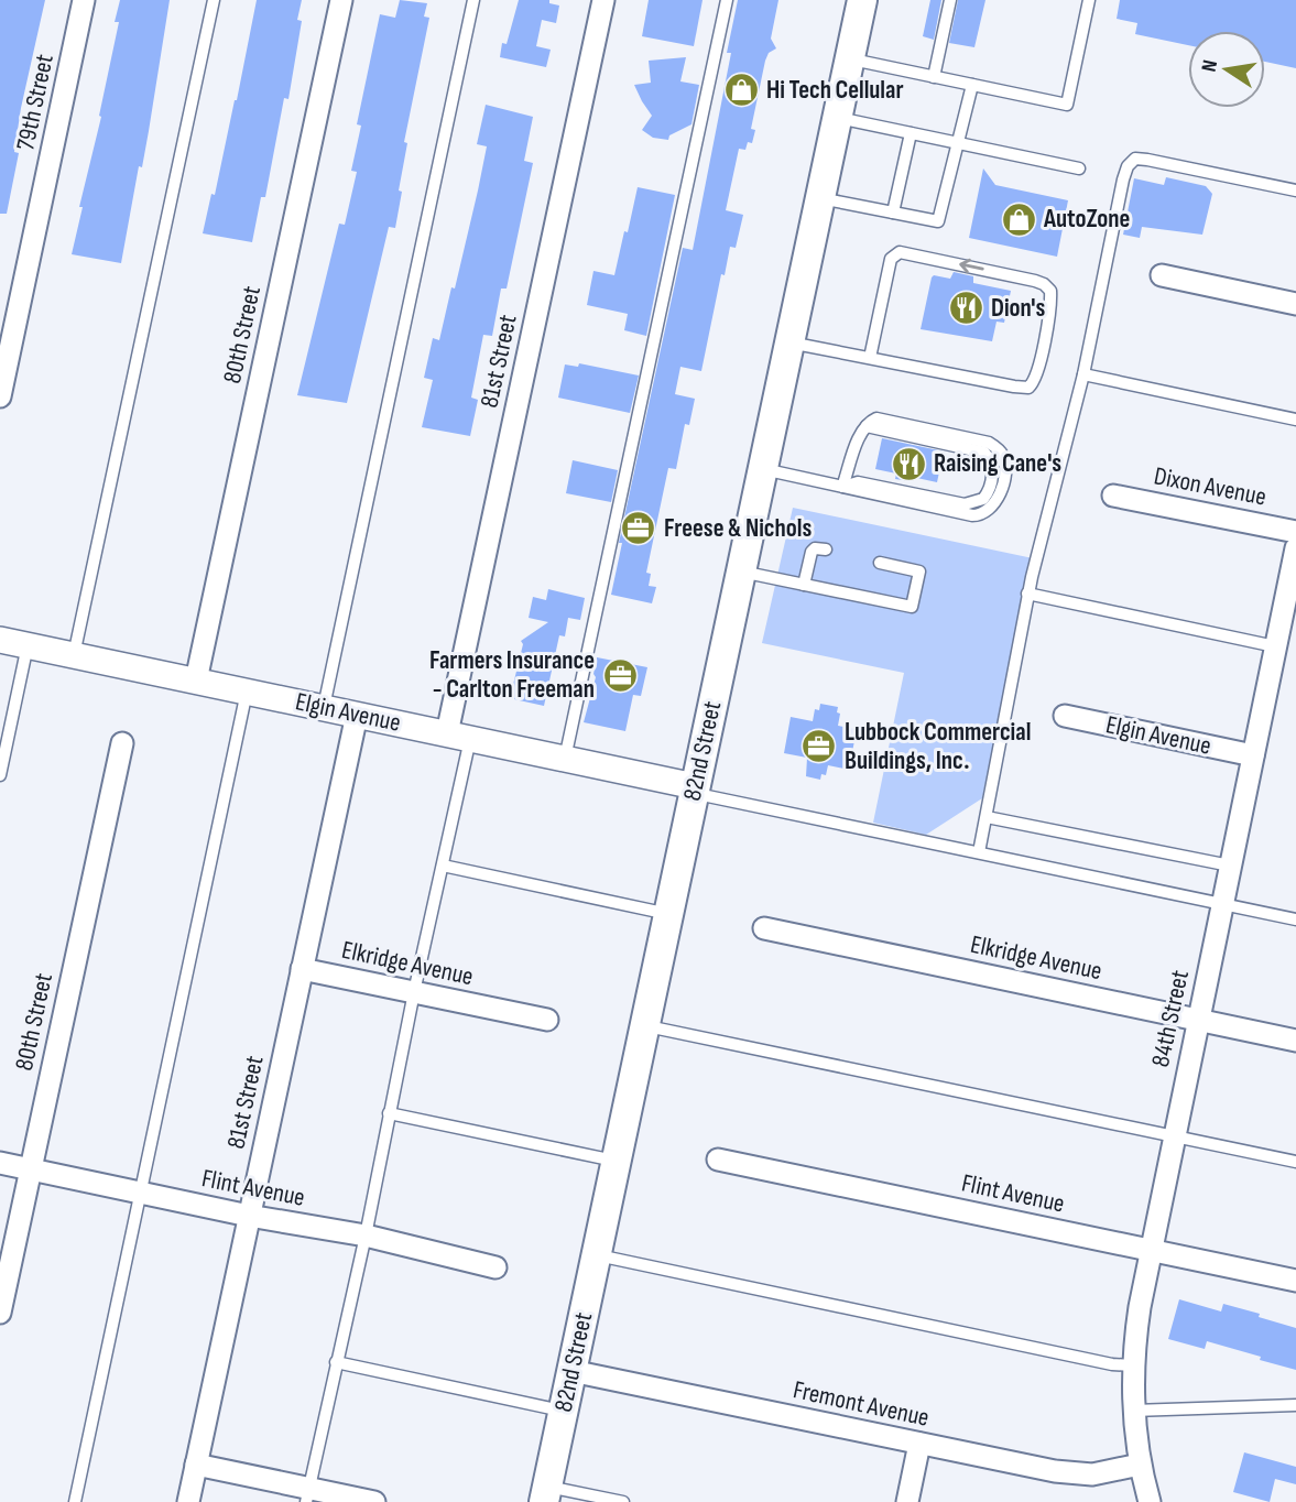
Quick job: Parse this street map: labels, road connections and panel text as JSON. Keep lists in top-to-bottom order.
{
  "streets": {
    "main road": ["82nd Street"],
    "street": [
      "79th Street",
      "80th Street",
      "81st Street",
      "Dixon Avenue",
      "Elgin Avenue",
      "Elkridge Avenue",
      "84th Street",
      "Flint Avenue",
      "Fremont Avenue"
    ]
  },
  "crossings": [
    ["80th Street", "Elgin Avenue"],
    ["80th Street", "Flint Avenue"],
    ["81st Street", "Elgin Avenue"],
    ["81st Street", "Elkridge Avenue"],
    ["81st Street", "Flint Avenue"],
    ["Elgin Avenue", "82nd Street"],
    ["Elgin Avenue", "84th Street"],
    ["82nd Street", "Fremont Avenue"],
    ["Elkridge Avenue", "84th Street"],
    ["84th Street", "Flint Avenue"],
    ["84th Street", "Fremont Avenue"]
  ],
  "places": {
    "shop": ["Hi Tech Cellular", "AutoZone"],
    "restaurant": ["Dion's", "Raising Cane's"],
    "office": ["Freese & Nichols", "Farmers Insurance - Carlton Freeman", "Lubbock Commercial Buildings, Inc."]
  },
  "north": "left"
}
